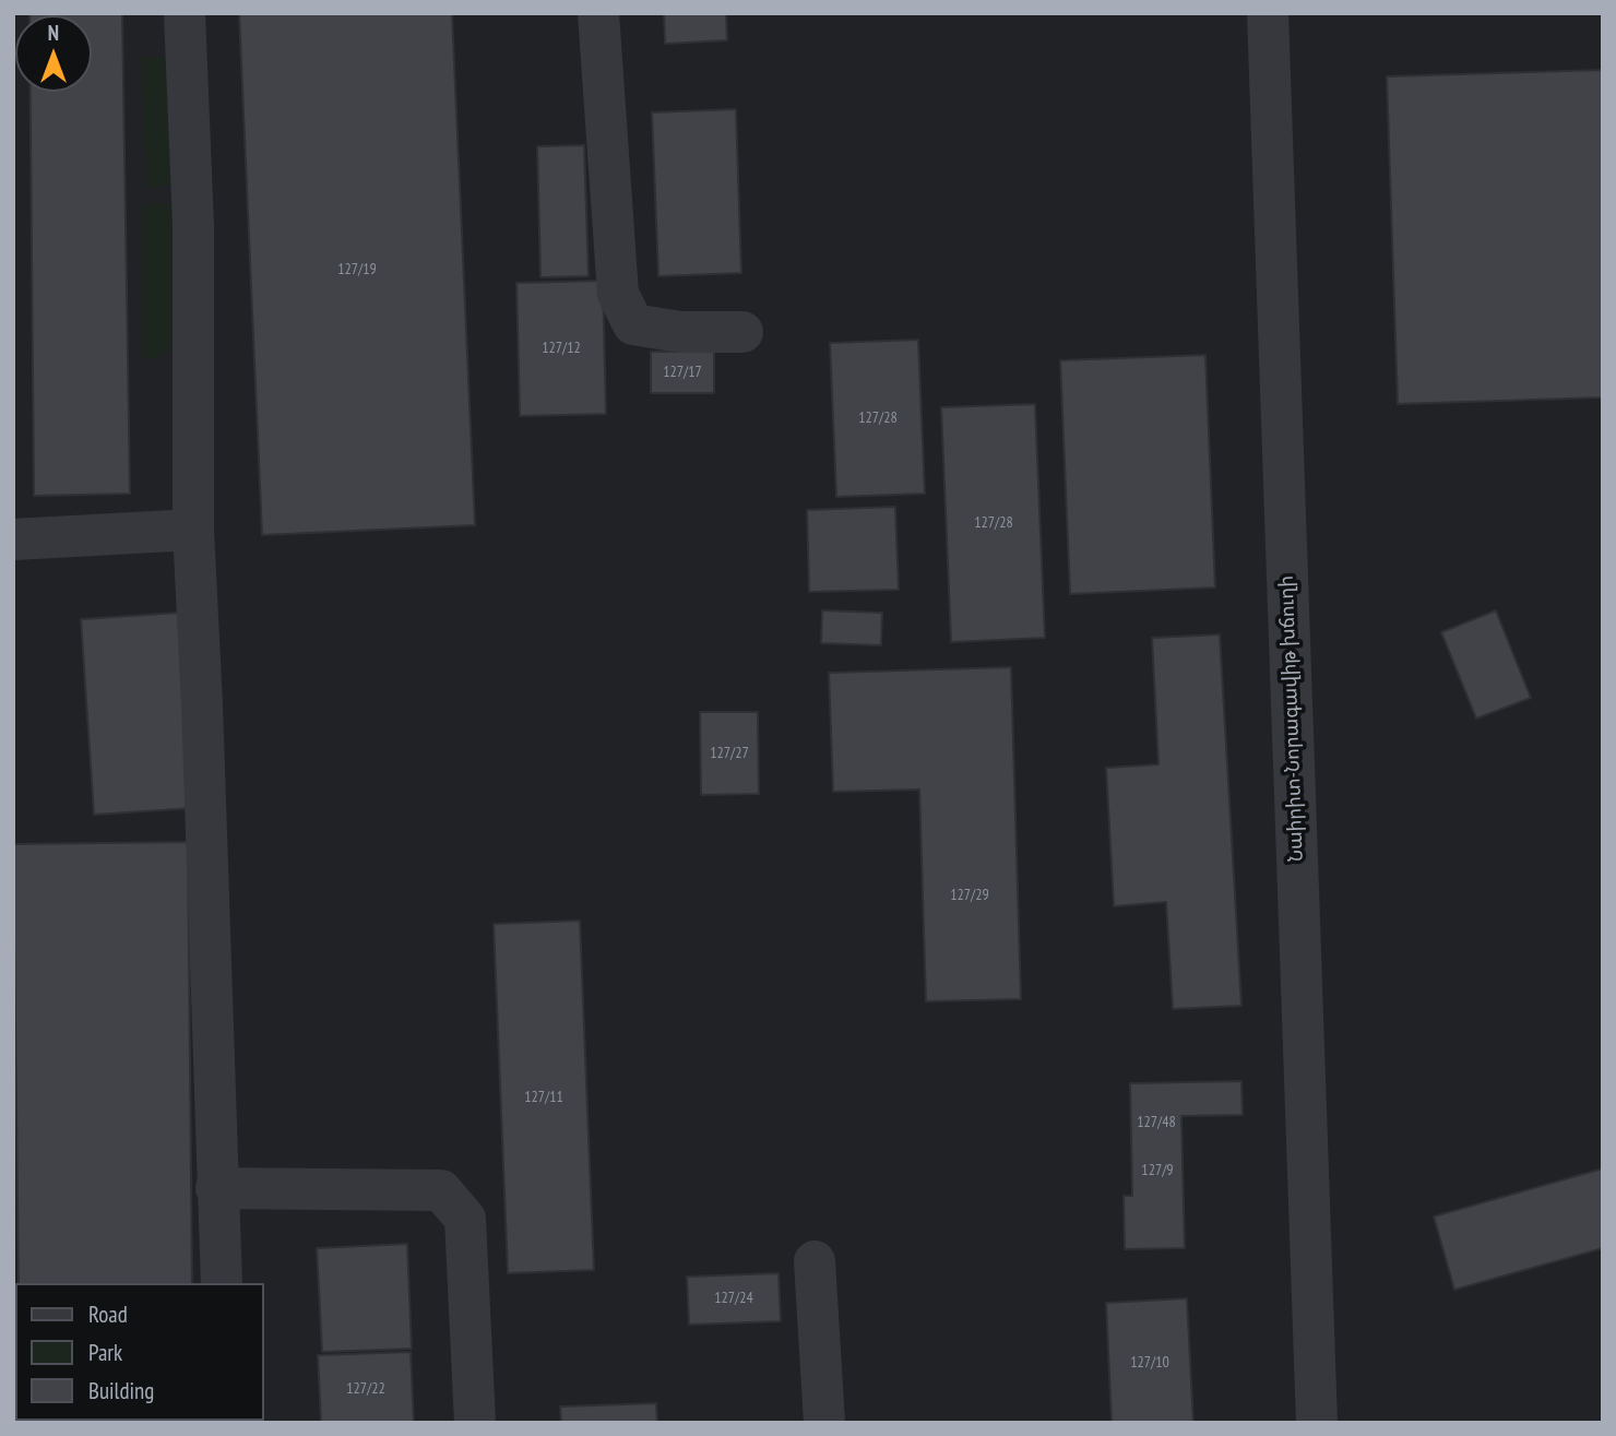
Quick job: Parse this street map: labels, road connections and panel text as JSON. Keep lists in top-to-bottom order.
{
  "streets": {
    "street": ["Նաիրիտ-Նորագավիթ խճուղի"]
  },
  "house_numbers": [
    "127/19",
    "127/12",
    "127/17",
    "127/28",
    "127/28",
    "127/27",
    "127/29",
    "127/11",
    "127/48",
    "127/9",
    "127/24",
    "127/10",
    "127/22"
  ],
  "legend": ["Road", "Park", "Building"],
  "north": "top"
}
